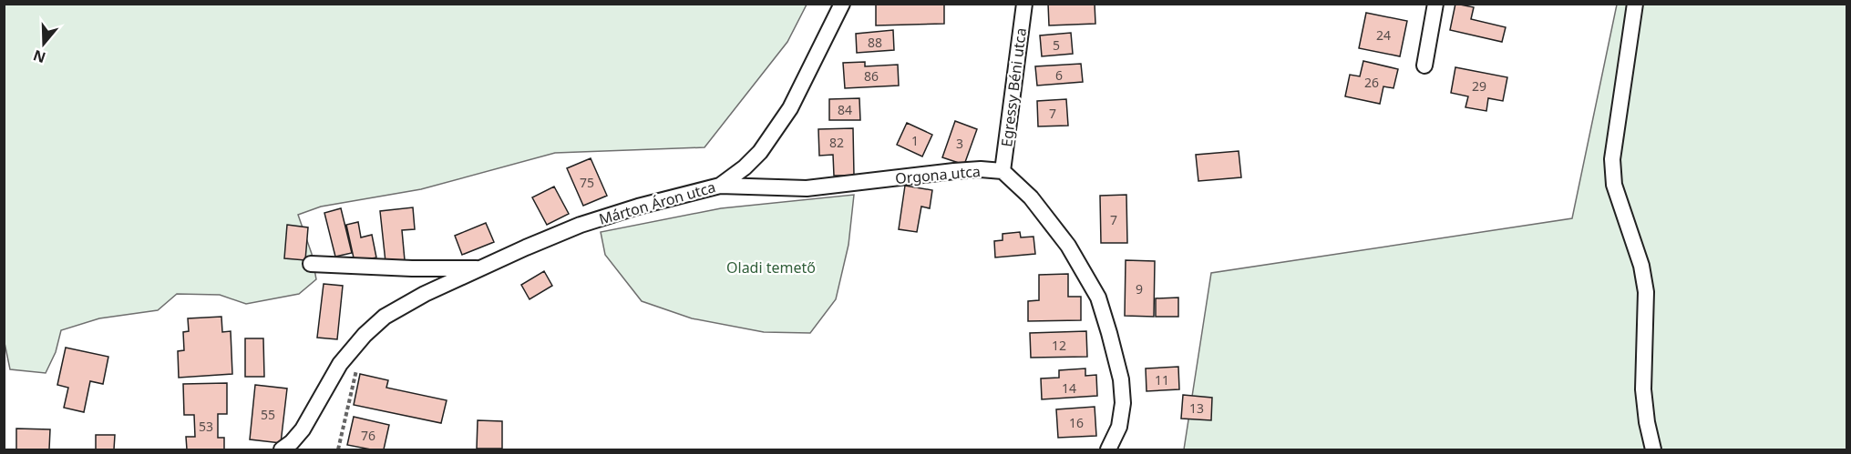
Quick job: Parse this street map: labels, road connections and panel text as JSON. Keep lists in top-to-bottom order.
{
  "streets": {
    "street": ["Egressy Béni utca", "Orgona utca", "Márton Áron utca"]
  },
  "crossings": [
    ["Egressy Béni utca", "Orgona utca"],
    ["Orgona utca", "Márton Áron utca"]
  ],
  "parks": ["Oladi temető"],
  "house_numbers": [
    "24",
    "88",
    "5",
    "6",
    "86",
    "26",
    "29",
    "84",
    "7",
    "1",
    "82",
    "3",
    "75",
    "7",
    "9",
    "12",
    "11",
    "14",
    "13",
    "55",
    "16",
    "53",
    "76"
  ],
  "north": "bottom"
}
